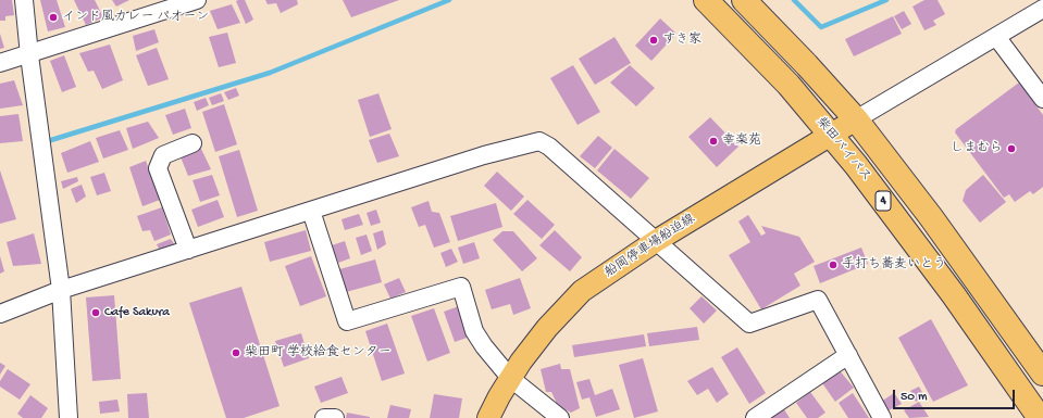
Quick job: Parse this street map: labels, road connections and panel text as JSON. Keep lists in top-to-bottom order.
{
  "streets": {
    "highway": ["柴田バイパス", "4"],
    "main road": ["船岡停車場船迫線"]
  },
  "crossings": [
    ["柴田バイパス", "船岡停車場船迫線"]
  ],
  "places": [
    "インド風カレー パオーン",
    "すき家",
    "幸楽苑",
    "しまむら",
    "手打ち蕎麦いとう",
    "Cafe Sakura",
    "柴田町 学校給食センター"
  ],
  "scale_bar": "50 m"
}
